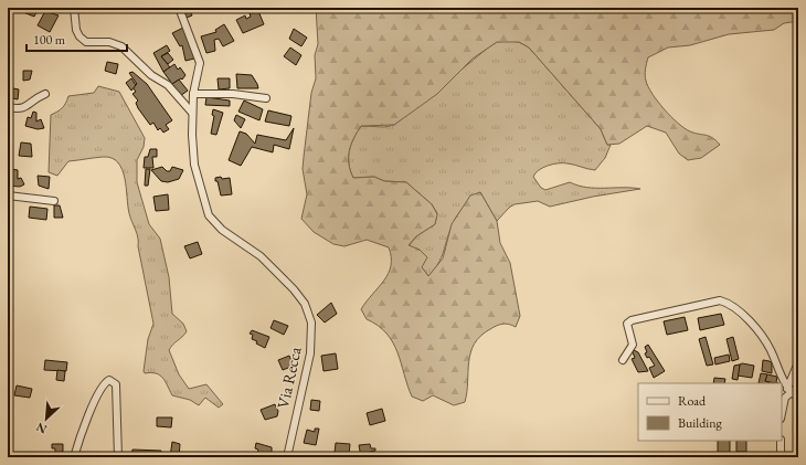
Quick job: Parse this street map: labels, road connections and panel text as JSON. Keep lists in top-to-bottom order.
{
  "streets": {
    "street": ["Via Recca"]
  },
  "legend": ["Road", "Building"],
  "scale_bar": "100 m",
  "north": "bottom left"
}
